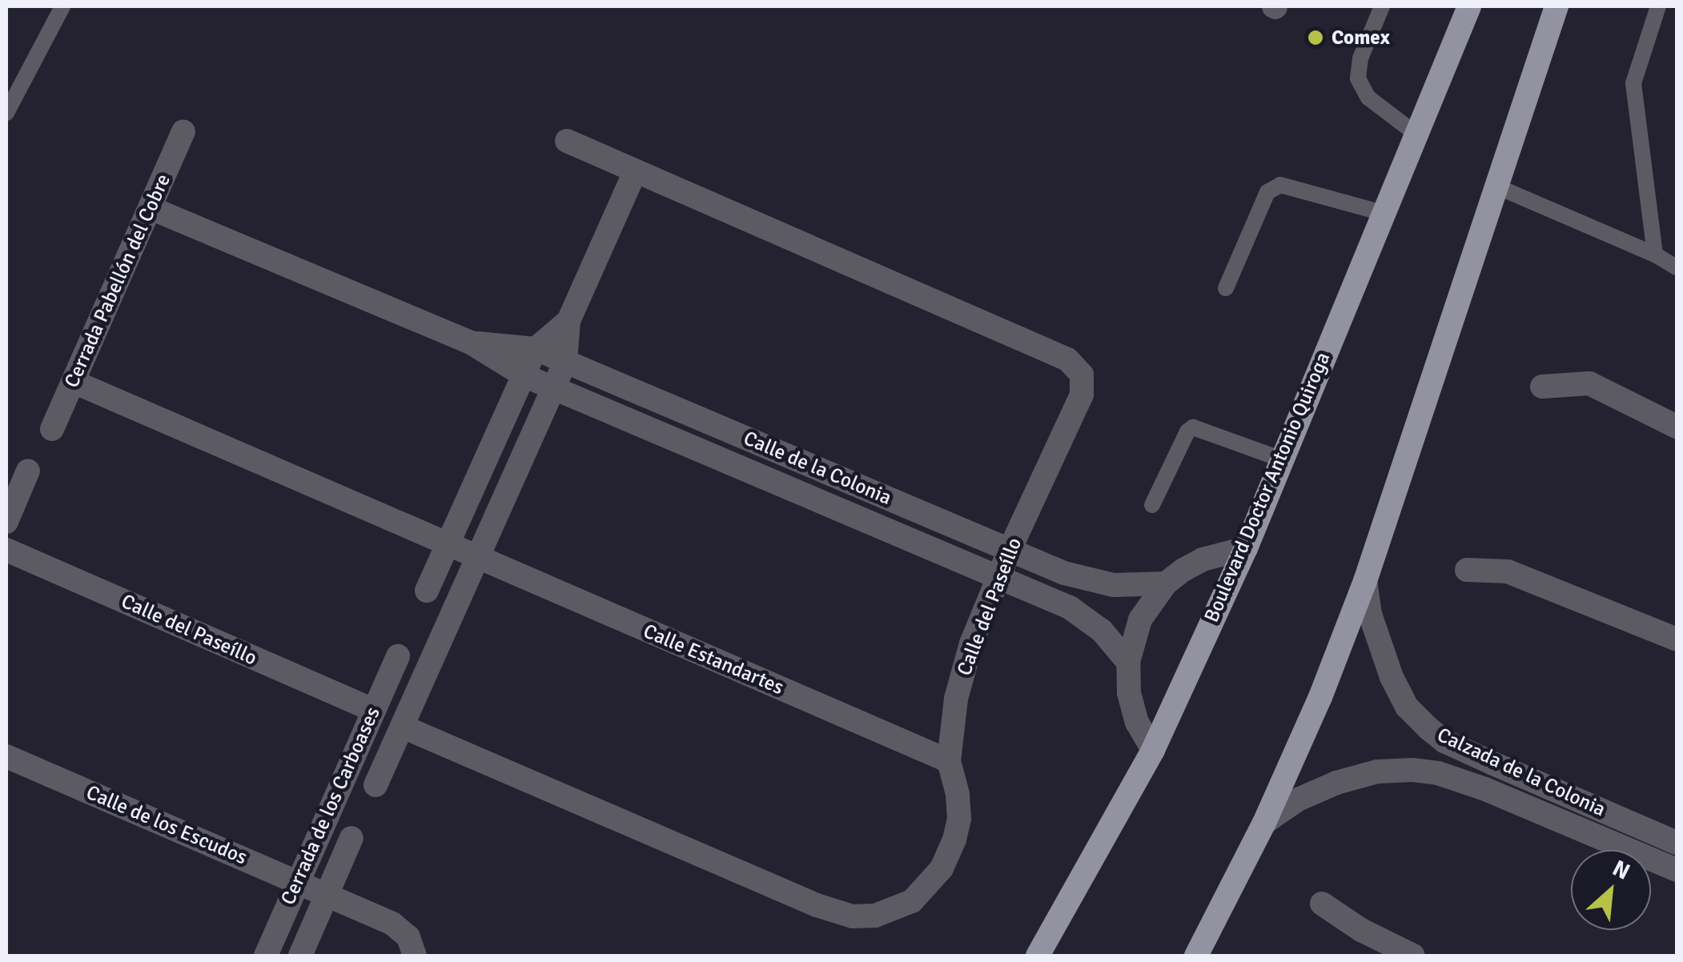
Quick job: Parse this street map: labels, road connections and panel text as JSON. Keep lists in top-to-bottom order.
{
  "streets": {
    "main road": ["Boulevard Doctor Antonio Quiroga"],
    "street": [
      "Cerrada Pabellón del Cobre",
      "Calle de la Colonia",
      "Calle del Paseíllo",
      "Calle Estandartes",
      "Calzada de la Colonia",
      "Cerrada de los Carboases",
      "Calle de los Escudos"
    ]
  },
  "crossings": [
    ["Cerrada Pabellón del Cobre", "Calle de la Colonia"],
    ["Cerrada Pabellón del Cobre", "Calle Estandartes"],
    ["Calle de la Colonia", "Calle del Paseíllo"],
    ["Calle del Paseíllo", "Calle Estandartes"],
    ["Calle del Paseíllo", "Cerrada de los Carboases"],
    ["Cerrada de los Carboases", "Calle de los Escudos"]
  ],
  "places": ["Comex"],
  "north": "top right"
}
